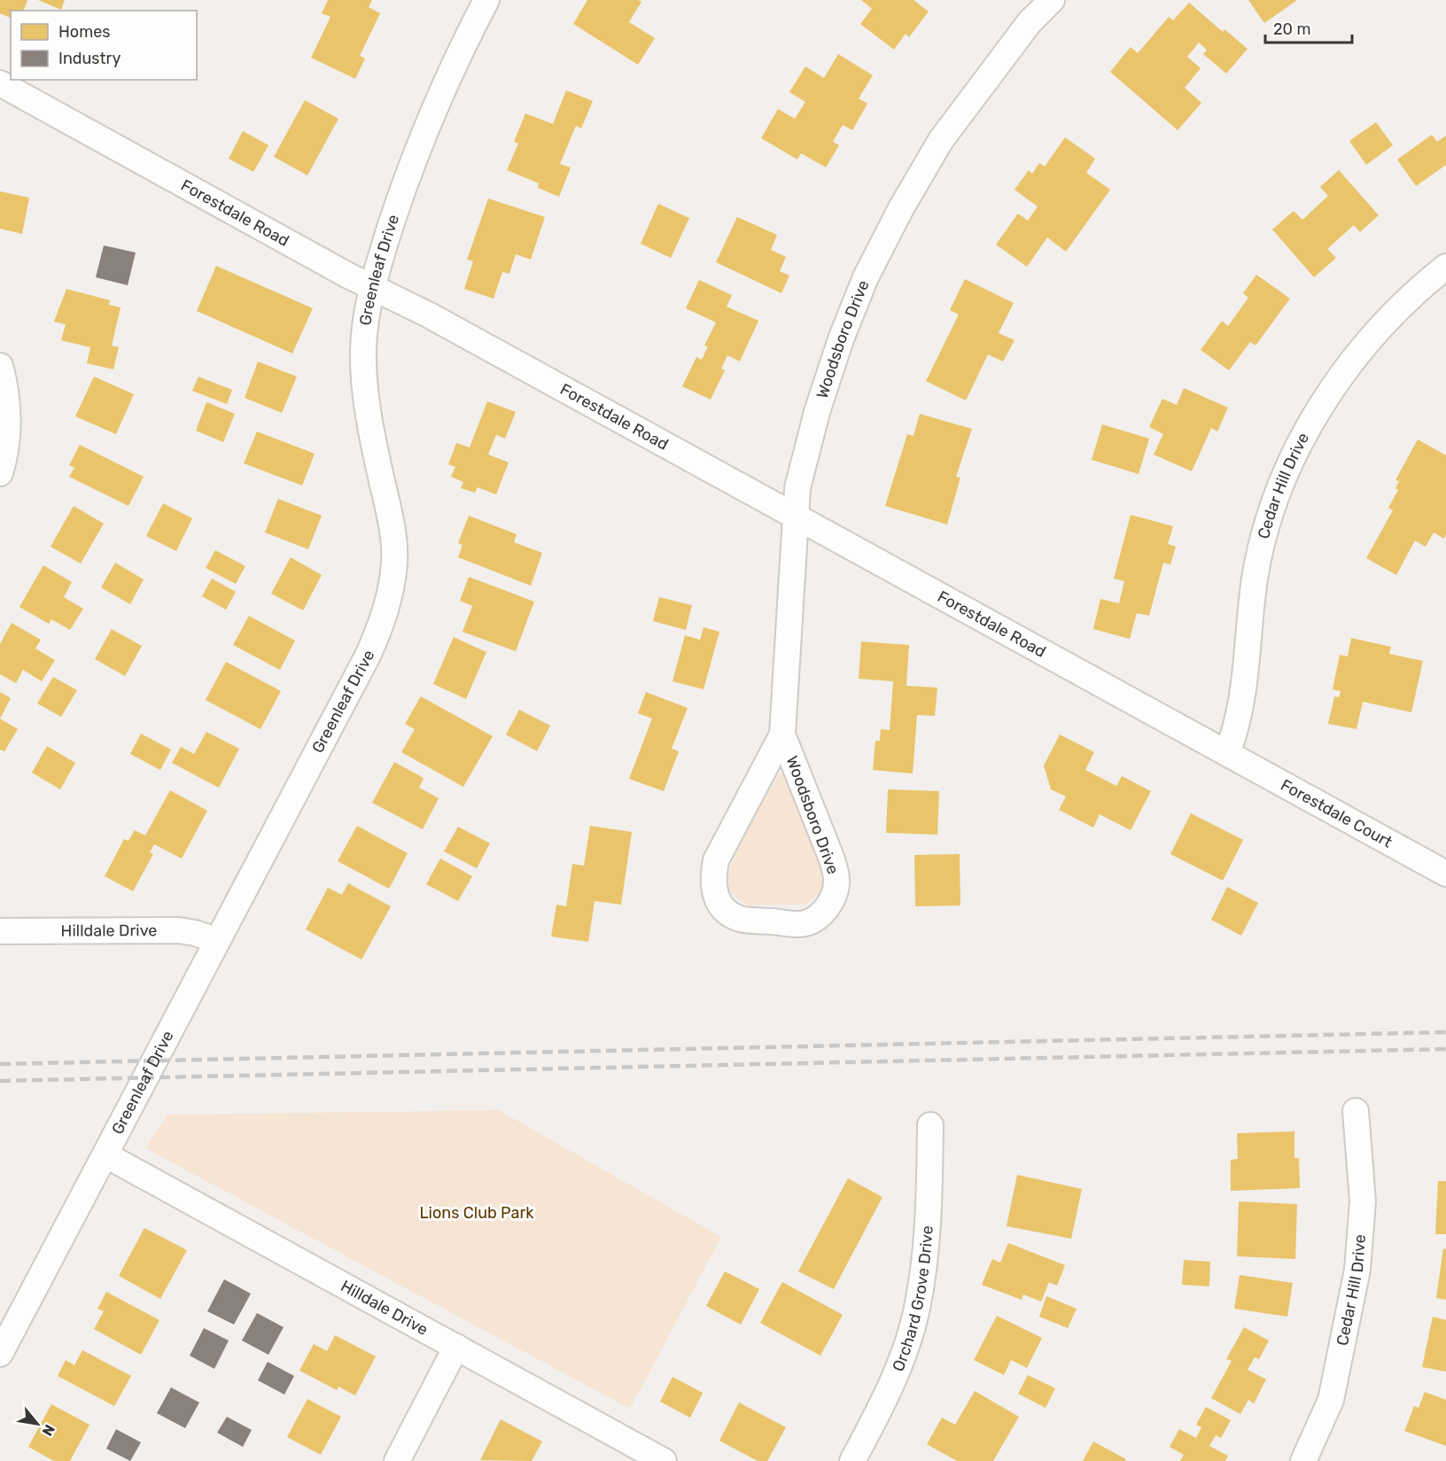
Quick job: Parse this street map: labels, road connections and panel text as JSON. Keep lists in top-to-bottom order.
{
  "streets": {
    "street": [
      "Forestdale Road",
      "Greenleaf Drive",
      "Woodsboro Drive",
      "Cedar Hill Drive",
      "Forestdale Court",
      "Hilldale Drive",
      "Orchard Grove Drive"
    ]
  },
  "crossings": [
    ["Forestdale Road", "Greenleaf Drive"],
    ["Forestdale Road", "Woodsboro Drive"],
    ["Forestdale Road", "Cedar Hill Drive"],
    ["Forestdale Road", "Forestdale Court"],
    ["Greenleaf Drive", "Hilldale Drive"],
    ["Cedar Hill Drive", "Forestdale Court"]
  ],
  "parks": ["Lions Club Park"],
  "legend": ["Homes", "Industry"],
  "scale_bar": "20 m",
  "north": "bottom right"
}
